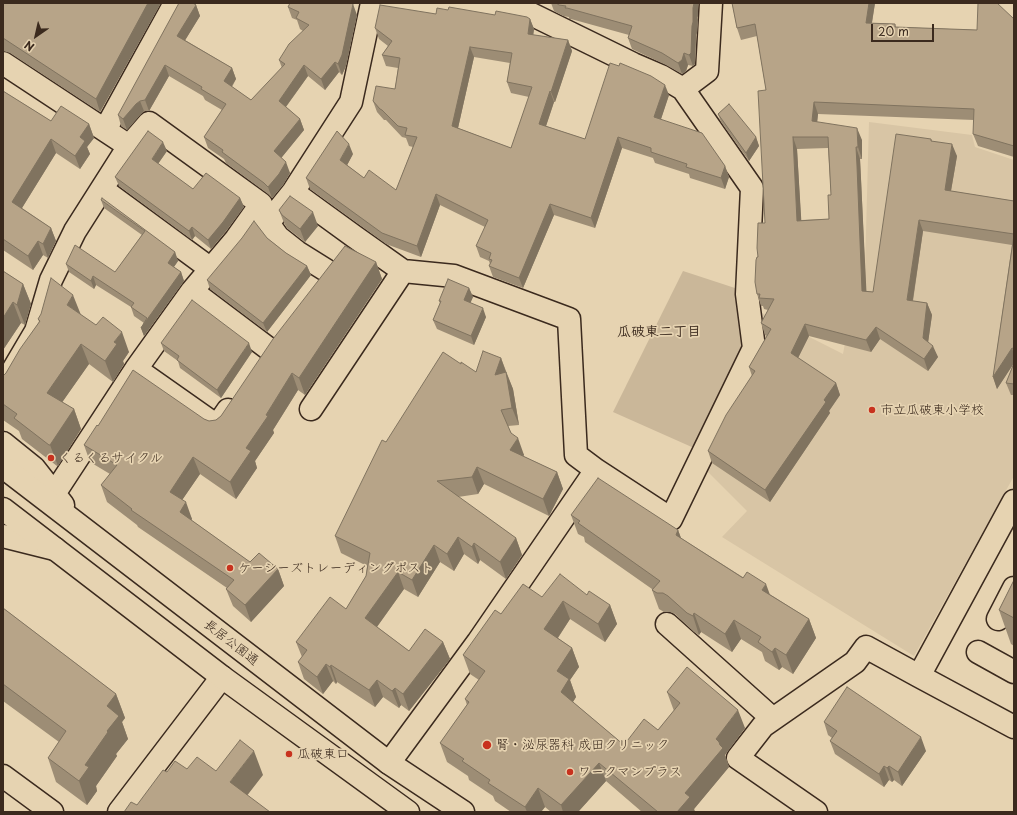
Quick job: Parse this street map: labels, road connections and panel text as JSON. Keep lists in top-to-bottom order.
{
  "streets": {
    "street": ["長居公園通"]
  },
  "districts": ["瓜破東二丁目"],
  "places": [
    "市立瓜破東小学校",
    "くるくるサイクル",
    "ケーシーズトレーディングポスト",
    "腎・泌尿器科 成田クリニック",
    "瓜破東口",
    "ワークマンプラス"
  ],
  "scale_bar": "20 m",
  "north": "bottom left"
}
